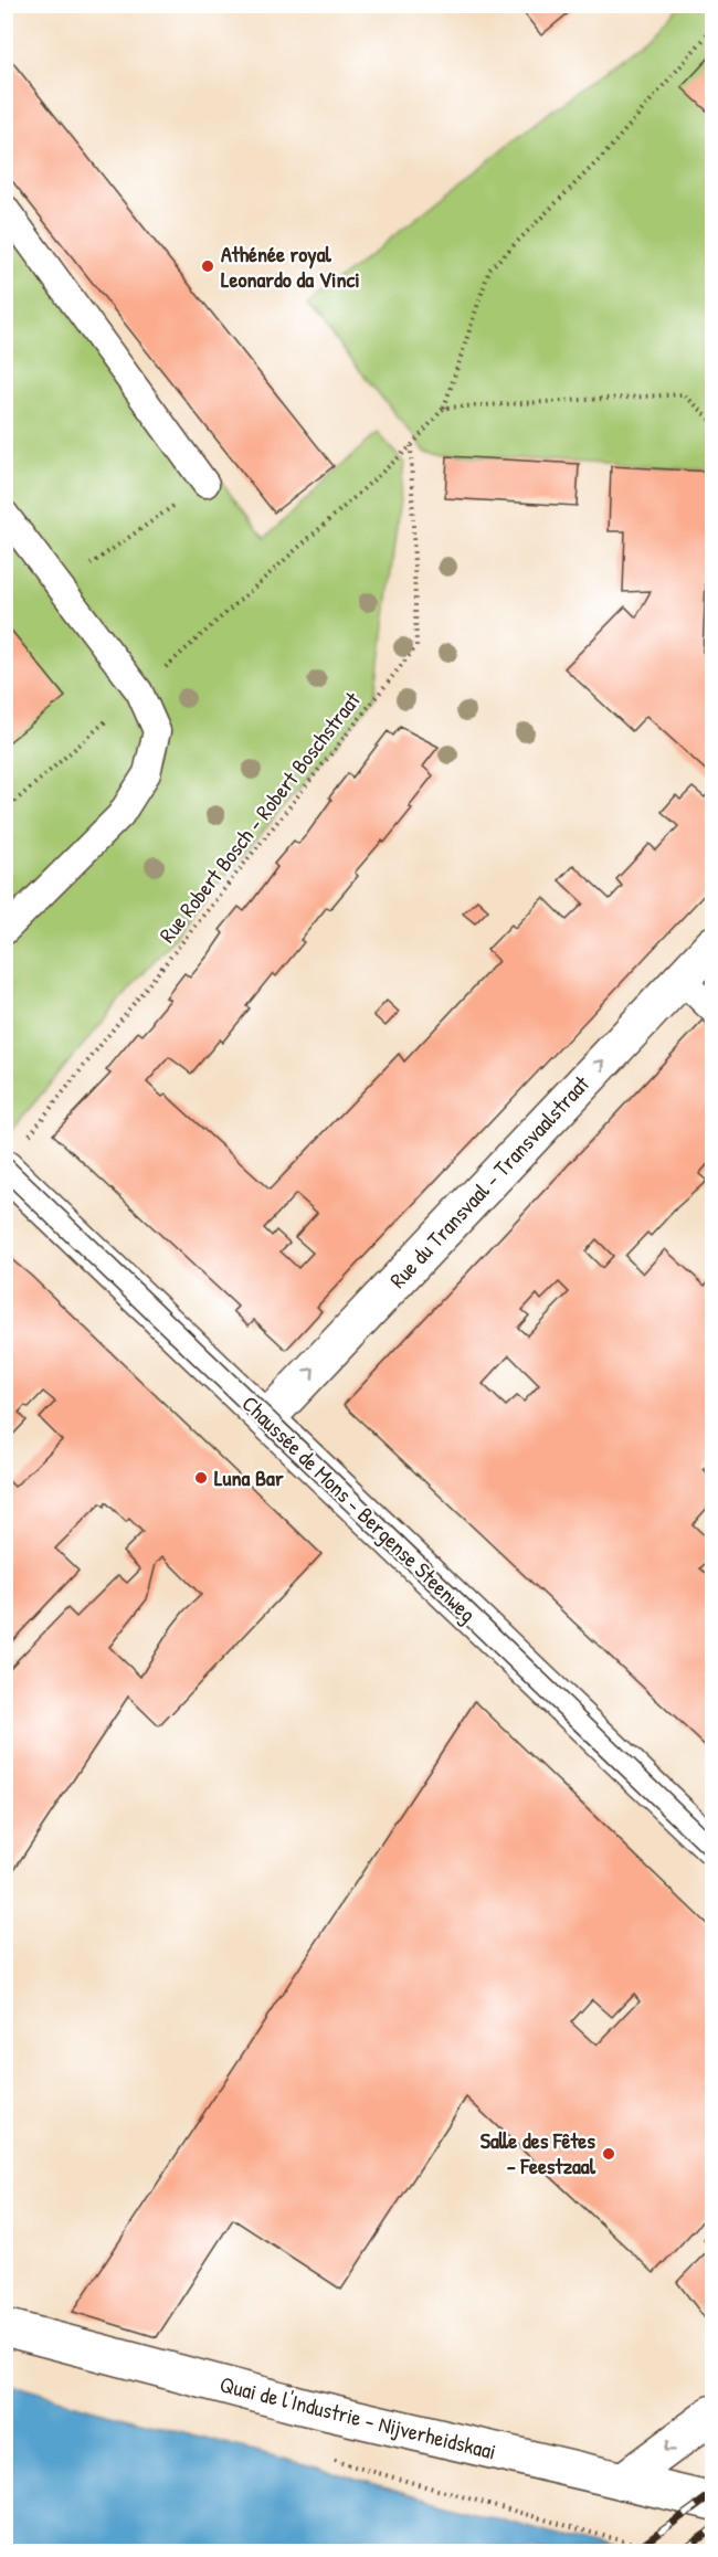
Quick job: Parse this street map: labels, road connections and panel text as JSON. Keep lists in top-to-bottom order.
{
  "streets": {
    "main road": ["Rue du Transvaal - Transvaalstraat", "Chaussée de Mons - Bergense Steenweg", "Quai de l'Industrie - Nijverheidskaai"],
    "path": ["Rue Robert Bosch - Robert Boschstraat"]
  },
  "crossings": [
    ["Rue du Transvaal - Transvaalstraat", "Chaussée de Mons - Bergense Steenweg"]
  ],
  "one_way": ["Rue du Transvaal - Transvaalstraat"],
  "places": ["Athénée royal Leonardo da Vinci", "Luna Bar", "Salle des Fêtes - Feestzaal"]
}
